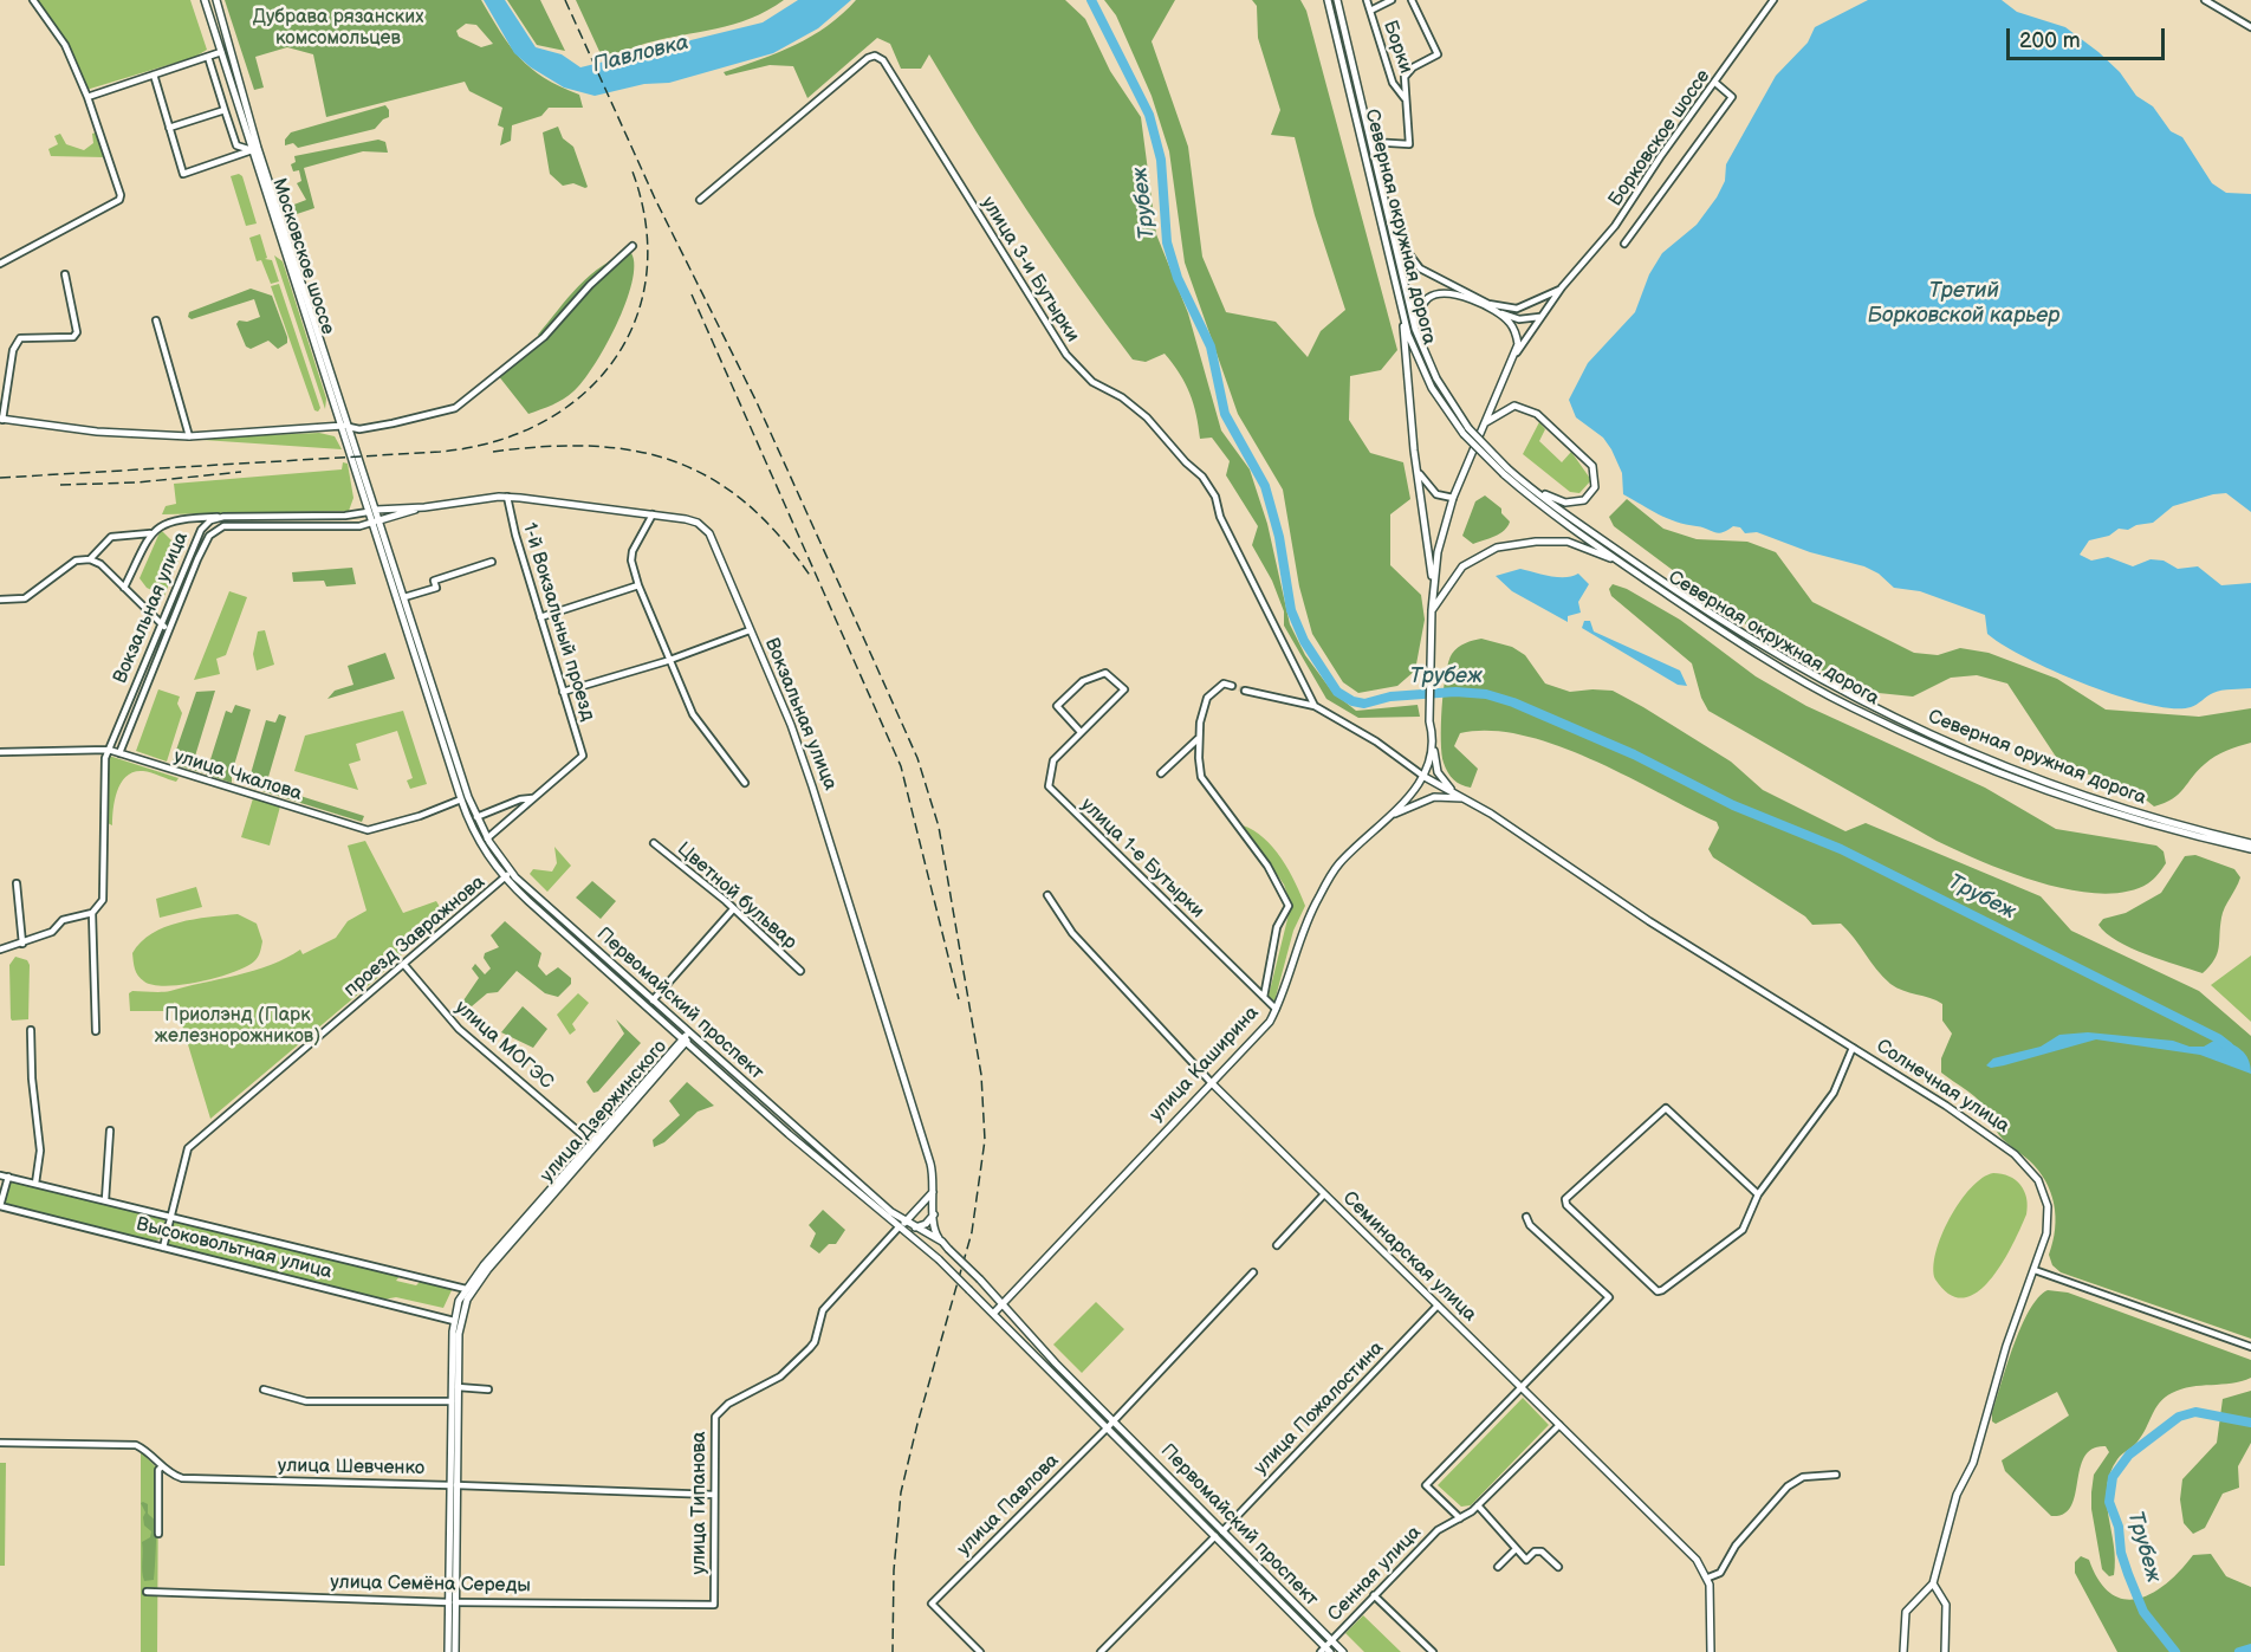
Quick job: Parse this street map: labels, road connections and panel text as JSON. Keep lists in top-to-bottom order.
{
  "streets": {
    "main road": [
      "Северная окружная дорога",
      "Московское шоссе",
      "Вокзальная улица",
      "Северная оружная дорога",
      "Первомайский проспект",
      "улица Каширина",
      "Солнечная улица",
      "улица Дзержинского",
      "Семинарская улица"
    ],
    "street": [
      "Борки",
      "Борковское шоссе",
      "улица 3-и Бутырки",
      "1-й Вокзальный проезд",
      "улица Чкалова",
      "улица 1-е Бутырки",
      "Цветной бульвар",
      "проезд Завражнова",
      "улица МОГЭС",
      "Высоковольтная улица",
      "улица Пожалостина",
      "улица Шевченко",
      "улица Типанова",
      "улица Павлова",
      "Сенная улица",
      "улица Семёна Середы"
    ]
  },
  "crossings": [
    ["Северная окружная дорога", "Северная оружная дорога"],
    ["Московское шоссе", "Вокзальная улица"],
    ["Московское шоссе", "Первомайский проспект"],
    ["Вокзальная улица", "1-й Вокзальный проезд"],
    ["Вокзальная улица", "улица Чкалова"],
    ["Вокзальная улица", "Первомайский проспект"],
    ["улица Чкалова", "Первомайский проспект"],
    ["улица 1-е Бутырки", "улица Каширина"],
    ["проезд Завражнова", "Первомайский проспект"],
    ["проезд Завражнова", "улица МОГЭС"],
    ["проезд Завражнова", "Высоковольтная улица"],
    ["Первомайский проспект", "улица Каширина"],
    ["Первомайский проспект", "улица Дзержинского"],
    ["Первомайский проспект", "улица Пожалостина"],
    ["Первомайский проспект", "улица Типанова"],
    ["Первомайский проспект", "улица Павлова"],
    ["Первомайский проспект", "Сенная улица"],
    ["улица МОГЭС", "улица Дзержинского"],
    ["улица Каширина", "Солнечная улица"],
    ["улица Каширина", "Семинарская улица"],
    ["улица Дзержинского", "Высоковольтная улица"],
    ["улица Дзержинского", "улица Шевченко"],
    ["улица Дзержинского", "улица Семёна Середы"],
    ["Семинарская улица", "улица Пожалостина"],
    ["Семинарская улица", "Сенная улица"],
    ["улица Шевченко", "улица Типанова"],
    ["улица Типанова", "улица Семёна Середы"]
  ],
  "water": ["Павловка", "Трубеж", "Третий Борковской карьер"],
  "parks": ["Дубрава рязанских комсомольцев", "Приолэнд (Парк железнорожников)"],
  "scale_bar": "200 m"
}
